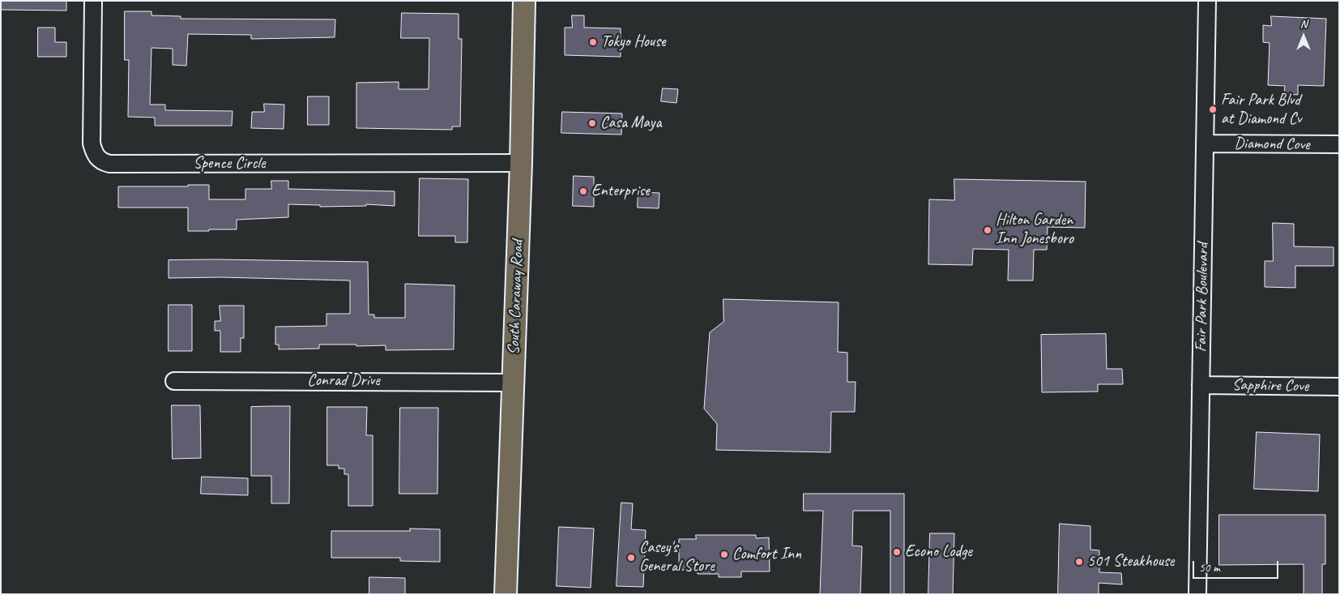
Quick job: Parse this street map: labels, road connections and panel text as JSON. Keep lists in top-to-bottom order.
{
  "streets": {
    "main road": ["South Caraway Road"],
    "street": [
      "Diamond Cove",
      "Spence Circle",
      "Fair Park Boulevard",
      "Conrad Drive",
      "Sapphire Cove"
    ]
  },
  "crossings": [
    ["Diamond Cove", "Fair Park Boulevard"],
    ["Spence Circle", "South Caraway Road"],
    ["South Caraway Road", "Conrad Drive"],
    ["Fair Park Boulevard", "Sapphire Cove"]
  ],
  "places": [
    "Tokyo House",
    "Fair Park Blvd at Diamond Cv",
    "Casa Maya",
    "Enterprise",
    "Hilton Garden Inn Jonesboro",
    "Econo Lodge",
    "Comfort Inn",
    "Casey's General Store",
    "501 Steakhouse"
  ],
  "scale_bar": "50 m",
  "north": "top"
}
